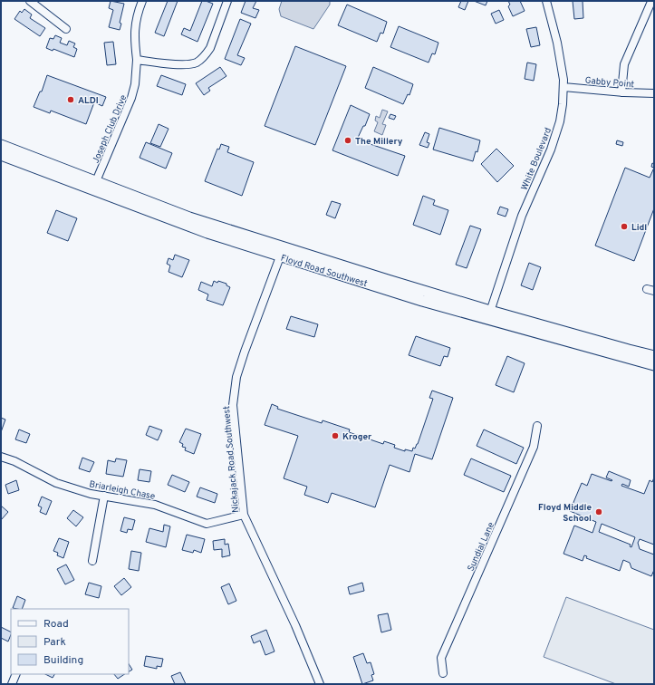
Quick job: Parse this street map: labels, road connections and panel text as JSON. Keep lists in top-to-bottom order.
{
  "streets": {
    "main road": ["Floyd Road Southwest"],
    "street": [
      "Gabby Point",
      "Joseph Club Drive",
      "White Boulevard",
      "Nickajack Road Southwest",
      "Briarleigh Chase",
      "Sundial Lane"
    ]
  },
  "crossings": [
    ["Gabby Point", "White Boulevard"],
    ["Joseph Club Drive", "Floyd Road Southwest"],
    ["White Boulevard", "Floyd Road Southwest"],
    ["Floyd Road Southwest", "Nickajack Road Southwest"],
    ["Nickajack Road Southwest", "Briarleigh Chase"]
  ],
  "places": [
    "ALDI",
    "The Millery",
    "Lidl",
    "Kroger",
    "Floyd Middle School"
  ],
  "legend": ["Road", "Park", "Building"]
}
